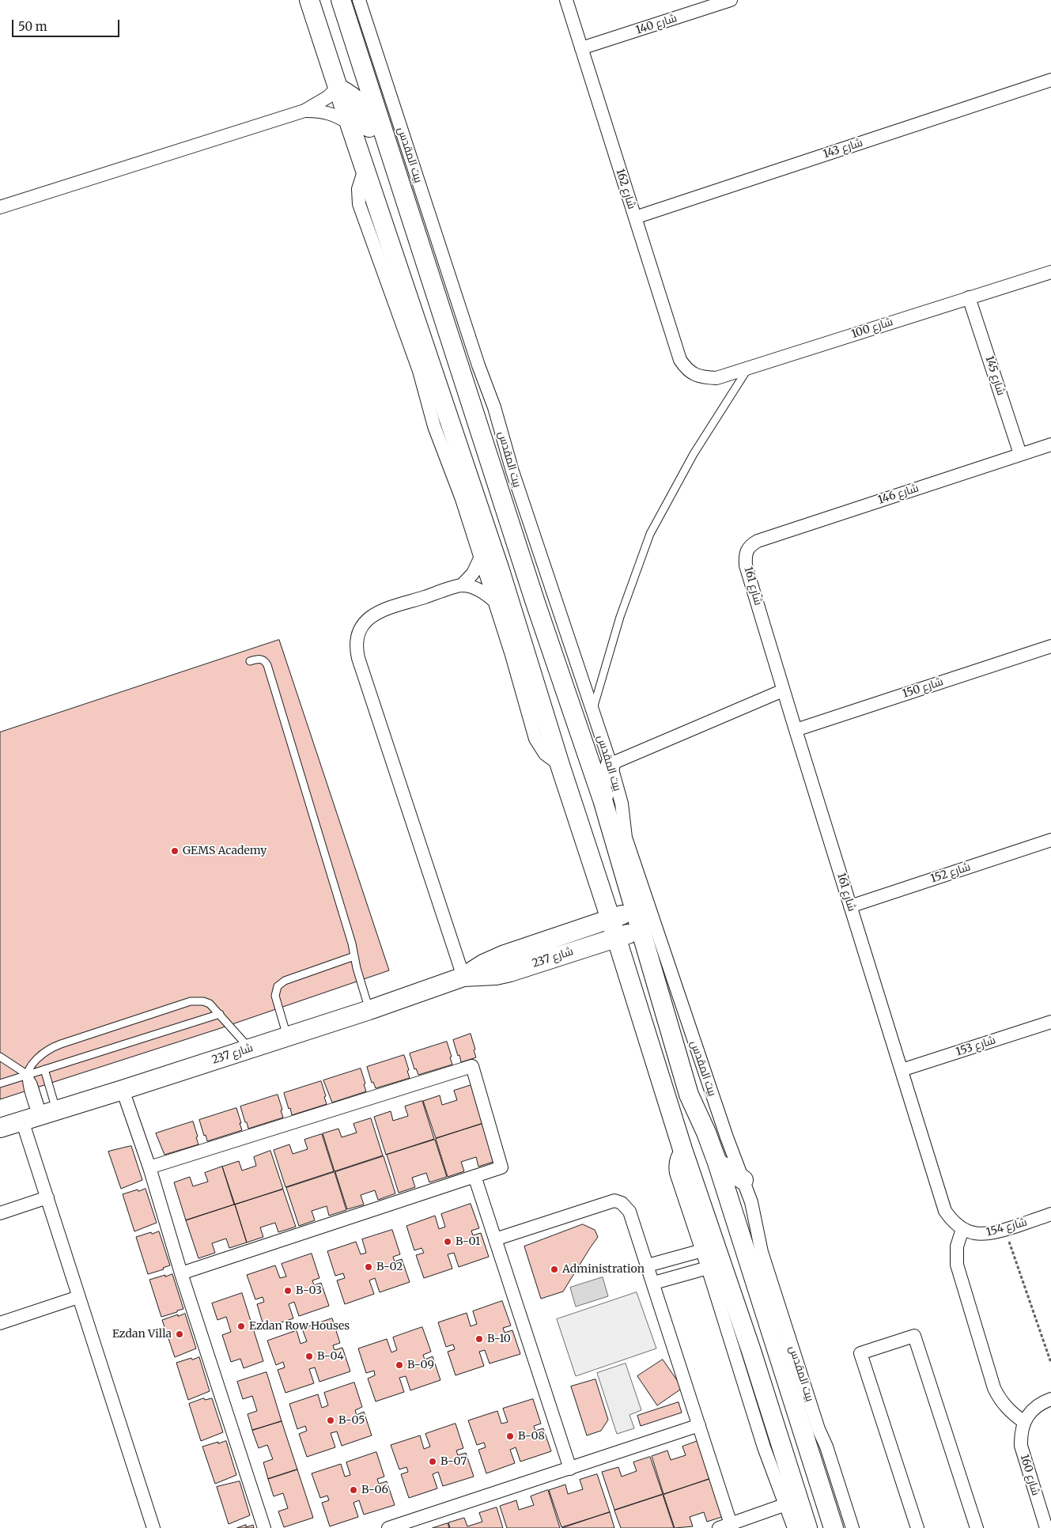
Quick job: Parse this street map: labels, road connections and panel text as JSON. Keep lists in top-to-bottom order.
{
  "streets": {
    "street": [
      "شارع 140",
      "شارع 143",
      "بيت المقدس",
      "شارع 162",
      "شارع 100",
      "شارع 145",
      "شارع 146",
      "شارع 161",
      "شارع 150",
      "شارع 152",
      "شارع 237",
      "شارع 153",
      "شارع 154",
      "شارع 160"
    ]
  },
  "crossings": [
    ["شارع 140", "شارع 162"],
    ["شارع 143", "شارع 162"],
    ["بيت المقدس", "شارع 237"],
    ["شارع 162", "شارع 100"],
    ["شارع 100", "شارع 145"],
    ["شارع 145", "شارع 146"],
    ["شارع 146", "شارع 161"],
    ["شارع 161", "شارع 150"],
    ["شارع 161", "شارع 152"],
    ["شارع 161", "شارع 153"],
    ["شارع 161", "شارع 154"]
  ],
  "places": [
    "GEMS Academy",
    "B-01",
    "B-02",
    "Administration",
    "B-03",
    "Ezdan Row Houses",
    "Ezdan Villa",
    "B-10",
    "B-04",
    "B-09",
    "B-05",
    "B-08",
    "B-07",
    "B-06"
  ],
  "scale_bar": "50 m"
}
